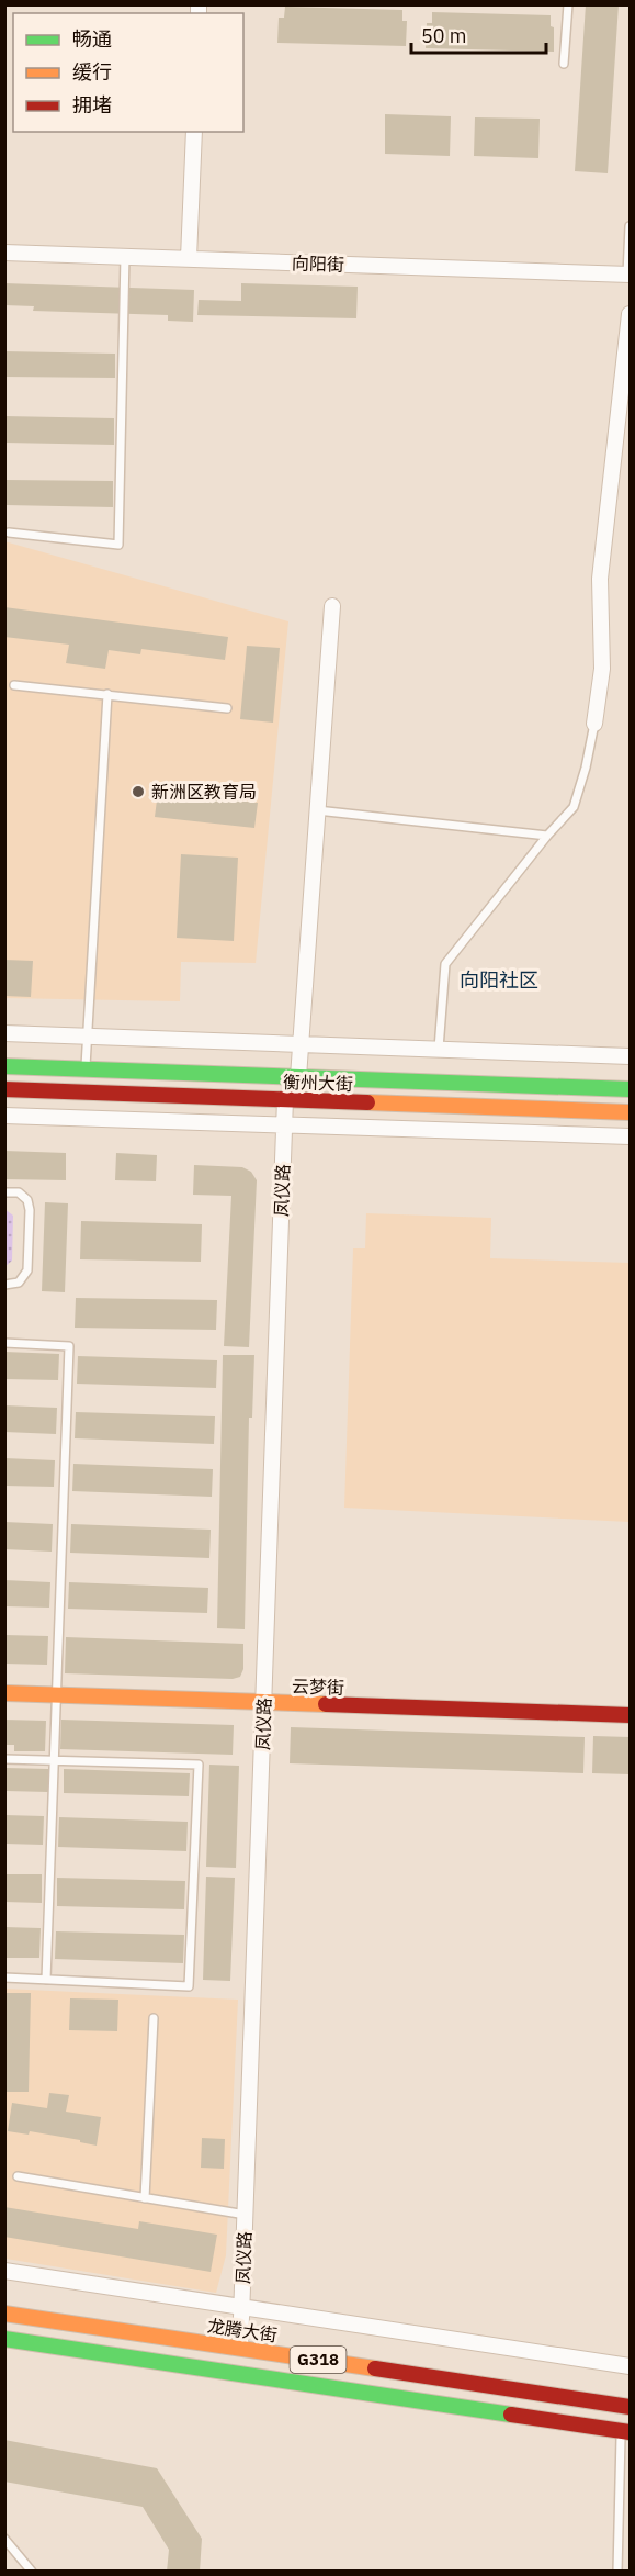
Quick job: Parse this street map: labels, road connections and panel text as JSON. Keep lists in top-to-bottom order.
{
  "streets": {
    "main road": [
      "衡州大街",
      "云梦街",
      "龙腾大街",
      "G318"
    ],
    "street": ["向阳街", "凤仪路"]
  },
  "crossings": [
    ["衡州大街", "凤仪路"],
    ["凤仪路", "云梦街"],
    ["凤仪路", "龙腾大街"]
  ],
  "districts": ["向阳社区"],
  "places": ["新洲区教育局"],
  "legend": ["畅通", "缓行", "拥堵"],
  "scale_bar": "50 m"
}
